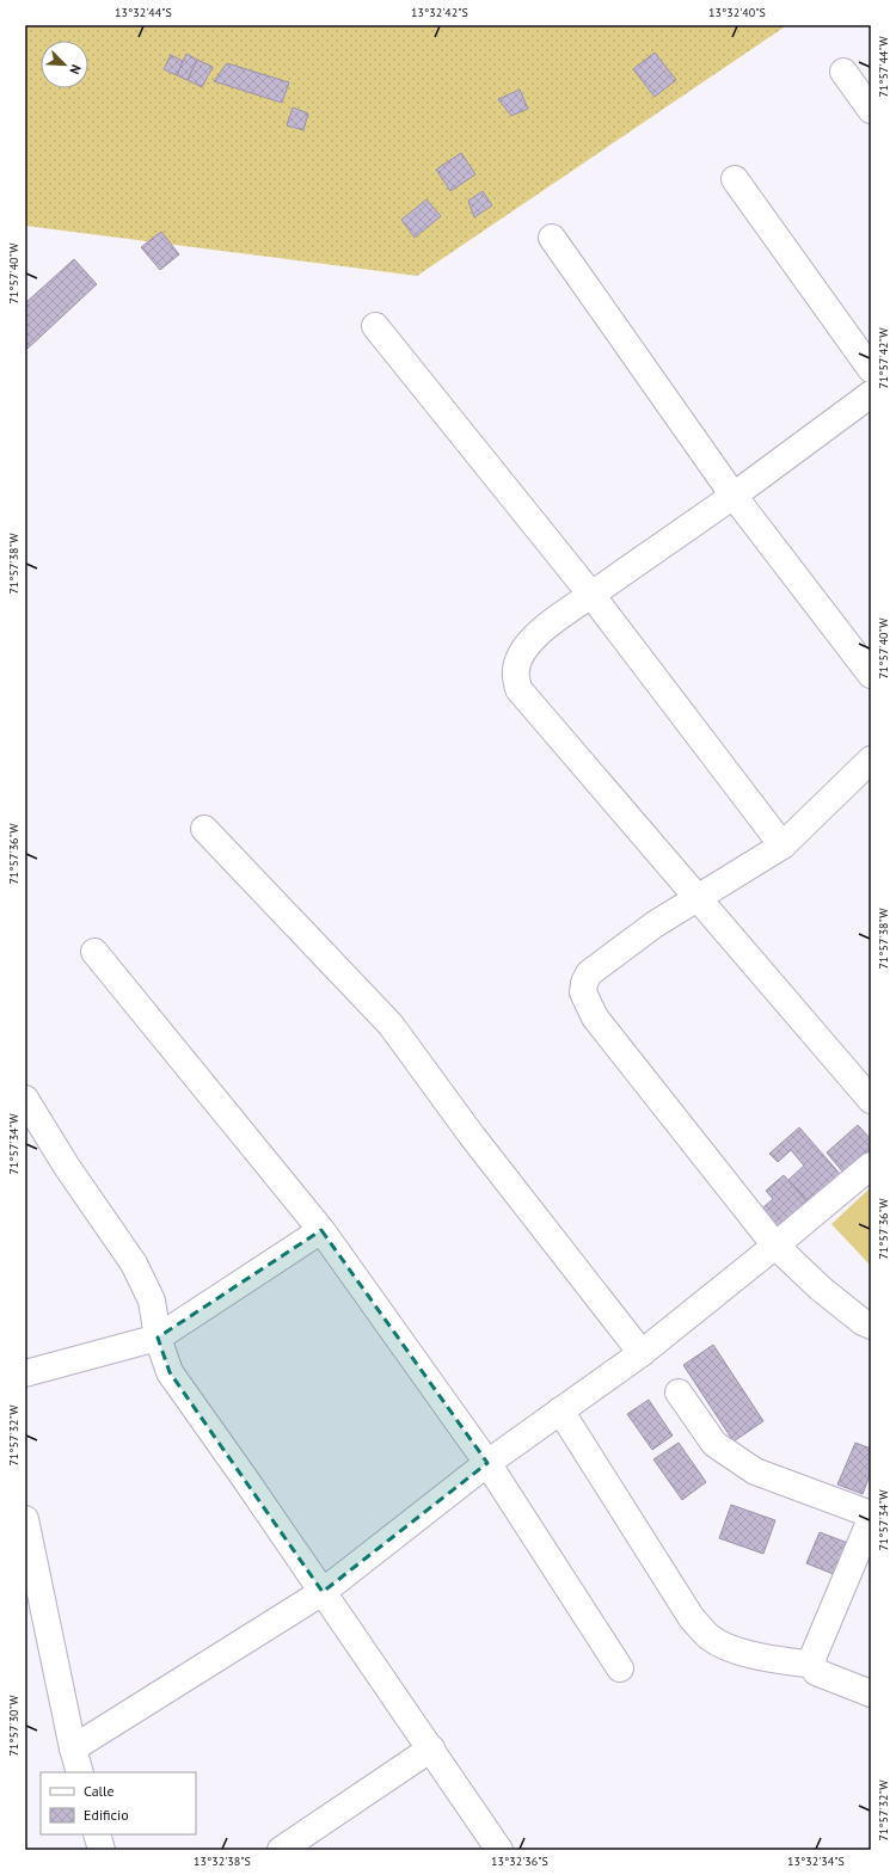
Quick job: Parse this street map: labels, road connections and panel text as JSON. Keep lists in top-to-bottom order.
{
  "legend": ["Calle", "Edificio"],
  "north": "bottom right",
  "coordinates": [
    "13°32'44\"S",
    "13°32'42\"S",
    "13°32'40\"S",
    "71°57'44\"W",
    "71°57'40\"W",
    "71°57'42\"W",
    "71°57'38\"W",
    "71°57'36\"W",
    "71°57'34\"W",
    "71°57'32\"W",
    "71°57'30\"W",
    "13°32'38\"S",
    "13°32'36\"S",
    "13°32'34\"S"
  ]
}
